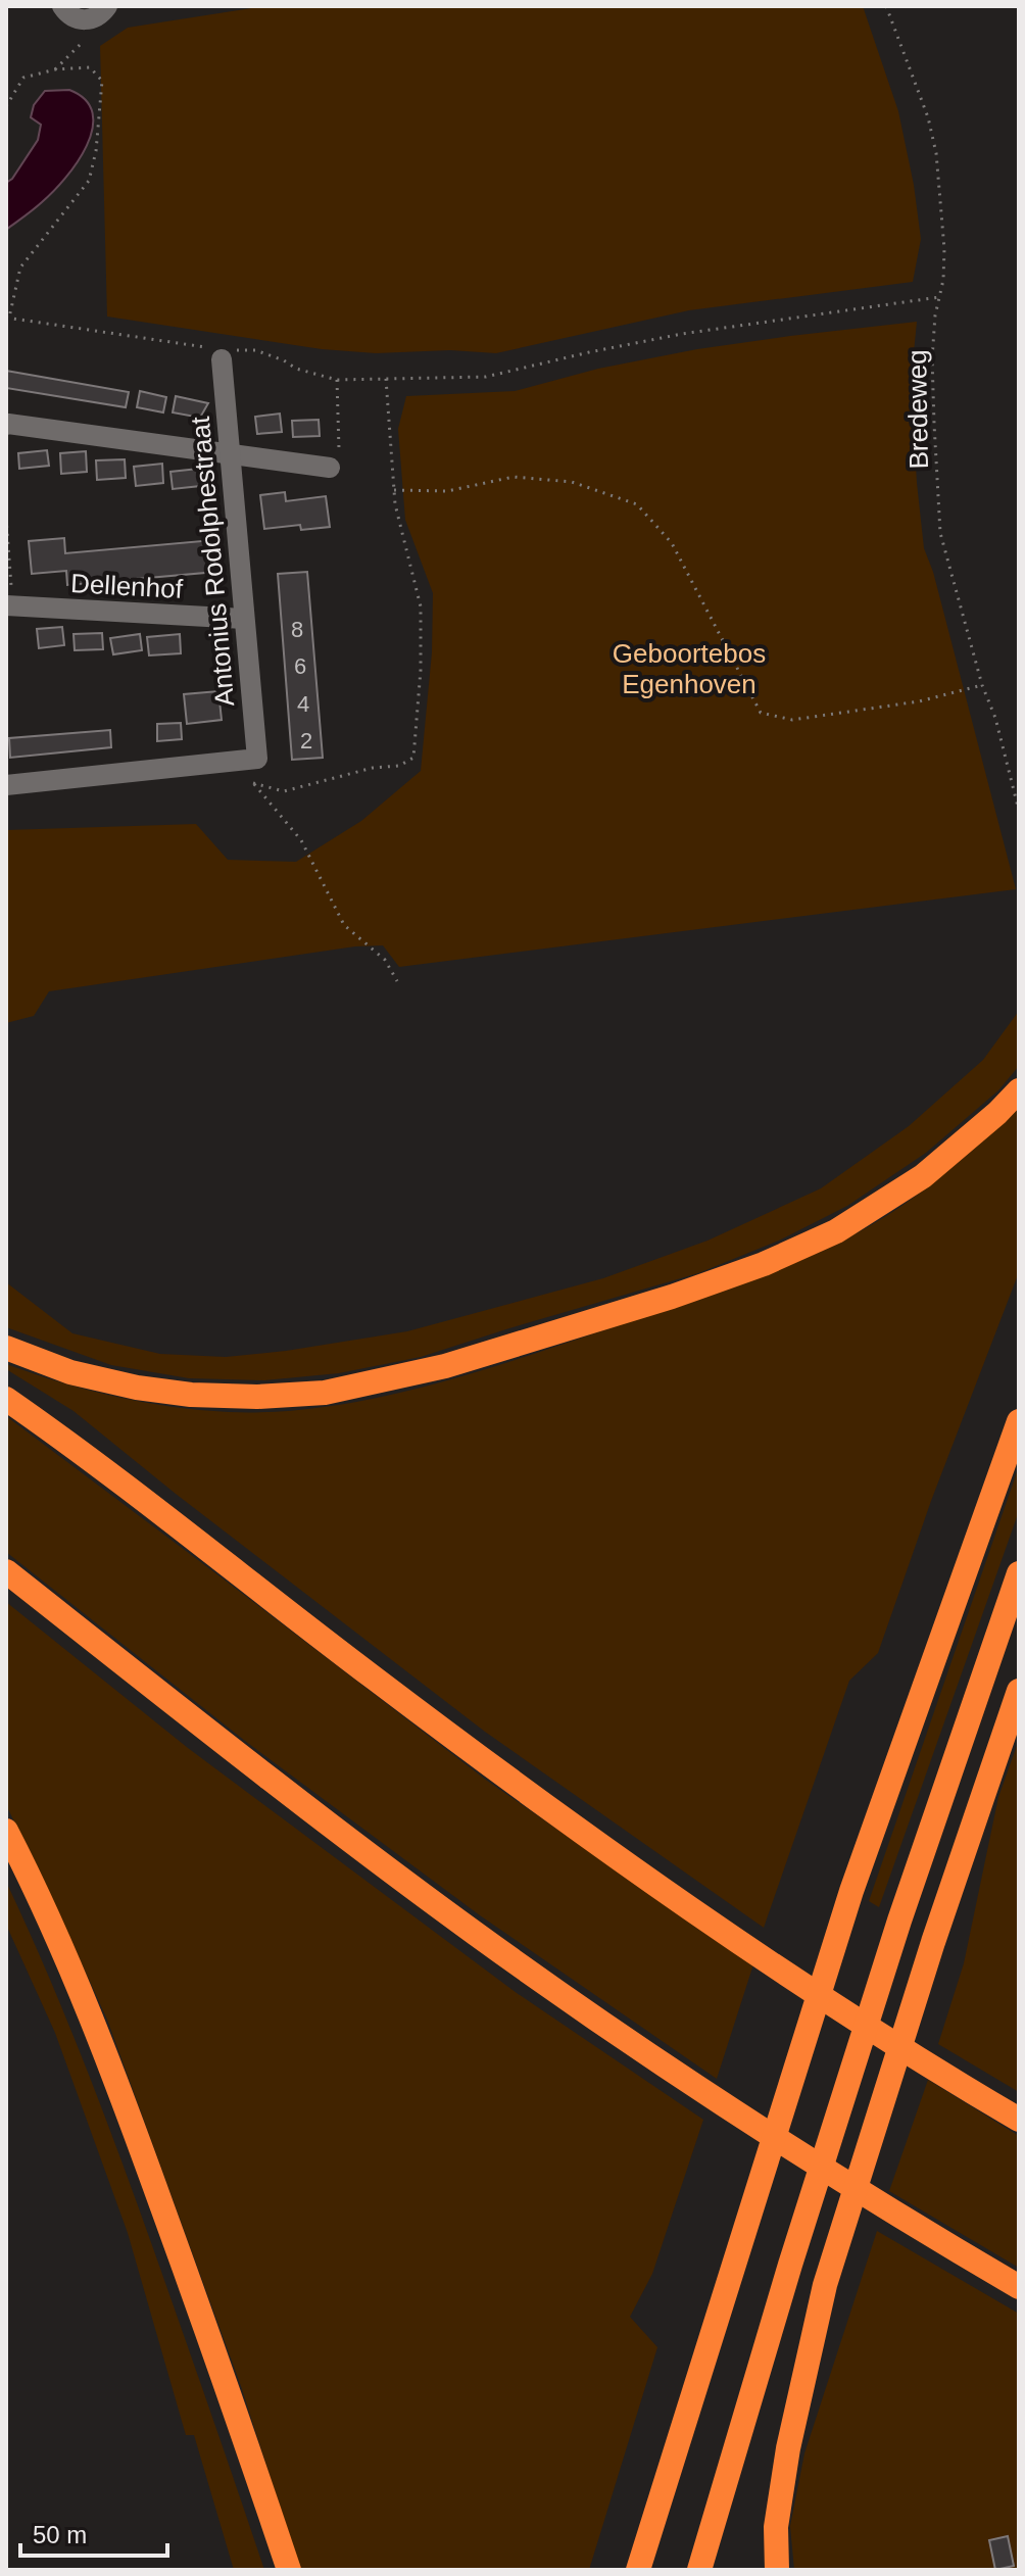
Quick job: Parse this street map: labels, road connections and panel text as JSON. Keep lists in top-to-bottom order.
{
  "streets": {
    "street": ["Antonius Rodolphestraat", "Dellenhof"],
    "path": ["Bredeweg"]
  },
  "crossings": [
    ["Antonius Rodolphestraat", "Dellenhof"]
  ],
  "parks": ["Geboortebos Egenhoven"],
  "house_numbers": [
    "8",
    "6",
    "4",
    "2"
  ],
  "scale_bar": "50 m"
}
